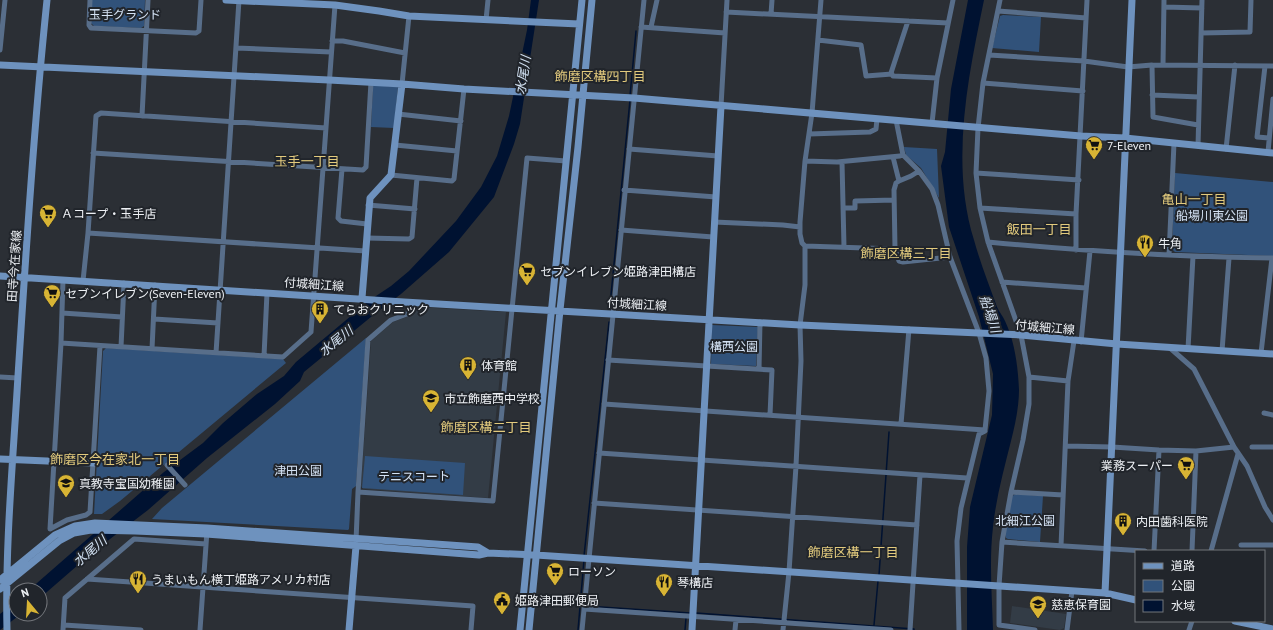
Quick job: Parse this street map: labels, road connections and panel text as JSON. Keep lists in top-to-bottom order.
{
  "streets": {
    "street": ["田寺今在家線", "付城細江線"]
  },
  "crossings": [
    ["田寺今在家線", "付城細江線"]
  ],
  "districts": [
    "飾磨区構四丁目",
    "玉手一丁目",
    "亀山一丁目",
    "飯田一丁目",
    "飾磨区構三丁目",
    "飾磨区構二丁目",
    "飾磨区今在家北一丁目",
    "飾磨区構一丁目"
  ],
  "water": ["水尾川", "船場川"],
  "parks": [
    "玉手グランド",
    "船場川東公園",
    "構西公園",
    "津田公園",
    "テニスコート",
    "北細江公園"
  ],
  "places": {
    "supermarket": [
      "7-Eleven",
      "Ａコープ・玉手店",
      "セブンイレブン姫路津田構店",
      "セブンイレブン(Seven-Eleven)",
      "業務スーパー",
      "ローソン"
    ],
    "restaurant": ["牛角", "うまいもん横丁姫路アメリカ村店", "琴構店"],
    "building": ["てらおクリニック", "体育館", "内田歯科医院"],
    "school or university": ["市立飾磨西中学校", "真教寺宝国幼稚園", "慈恵保育園"],
    "public building": ["姫路津田郵便局"]
  },
  "legend": ["道路", "公園", "水域"],
  "north": "top"
}
